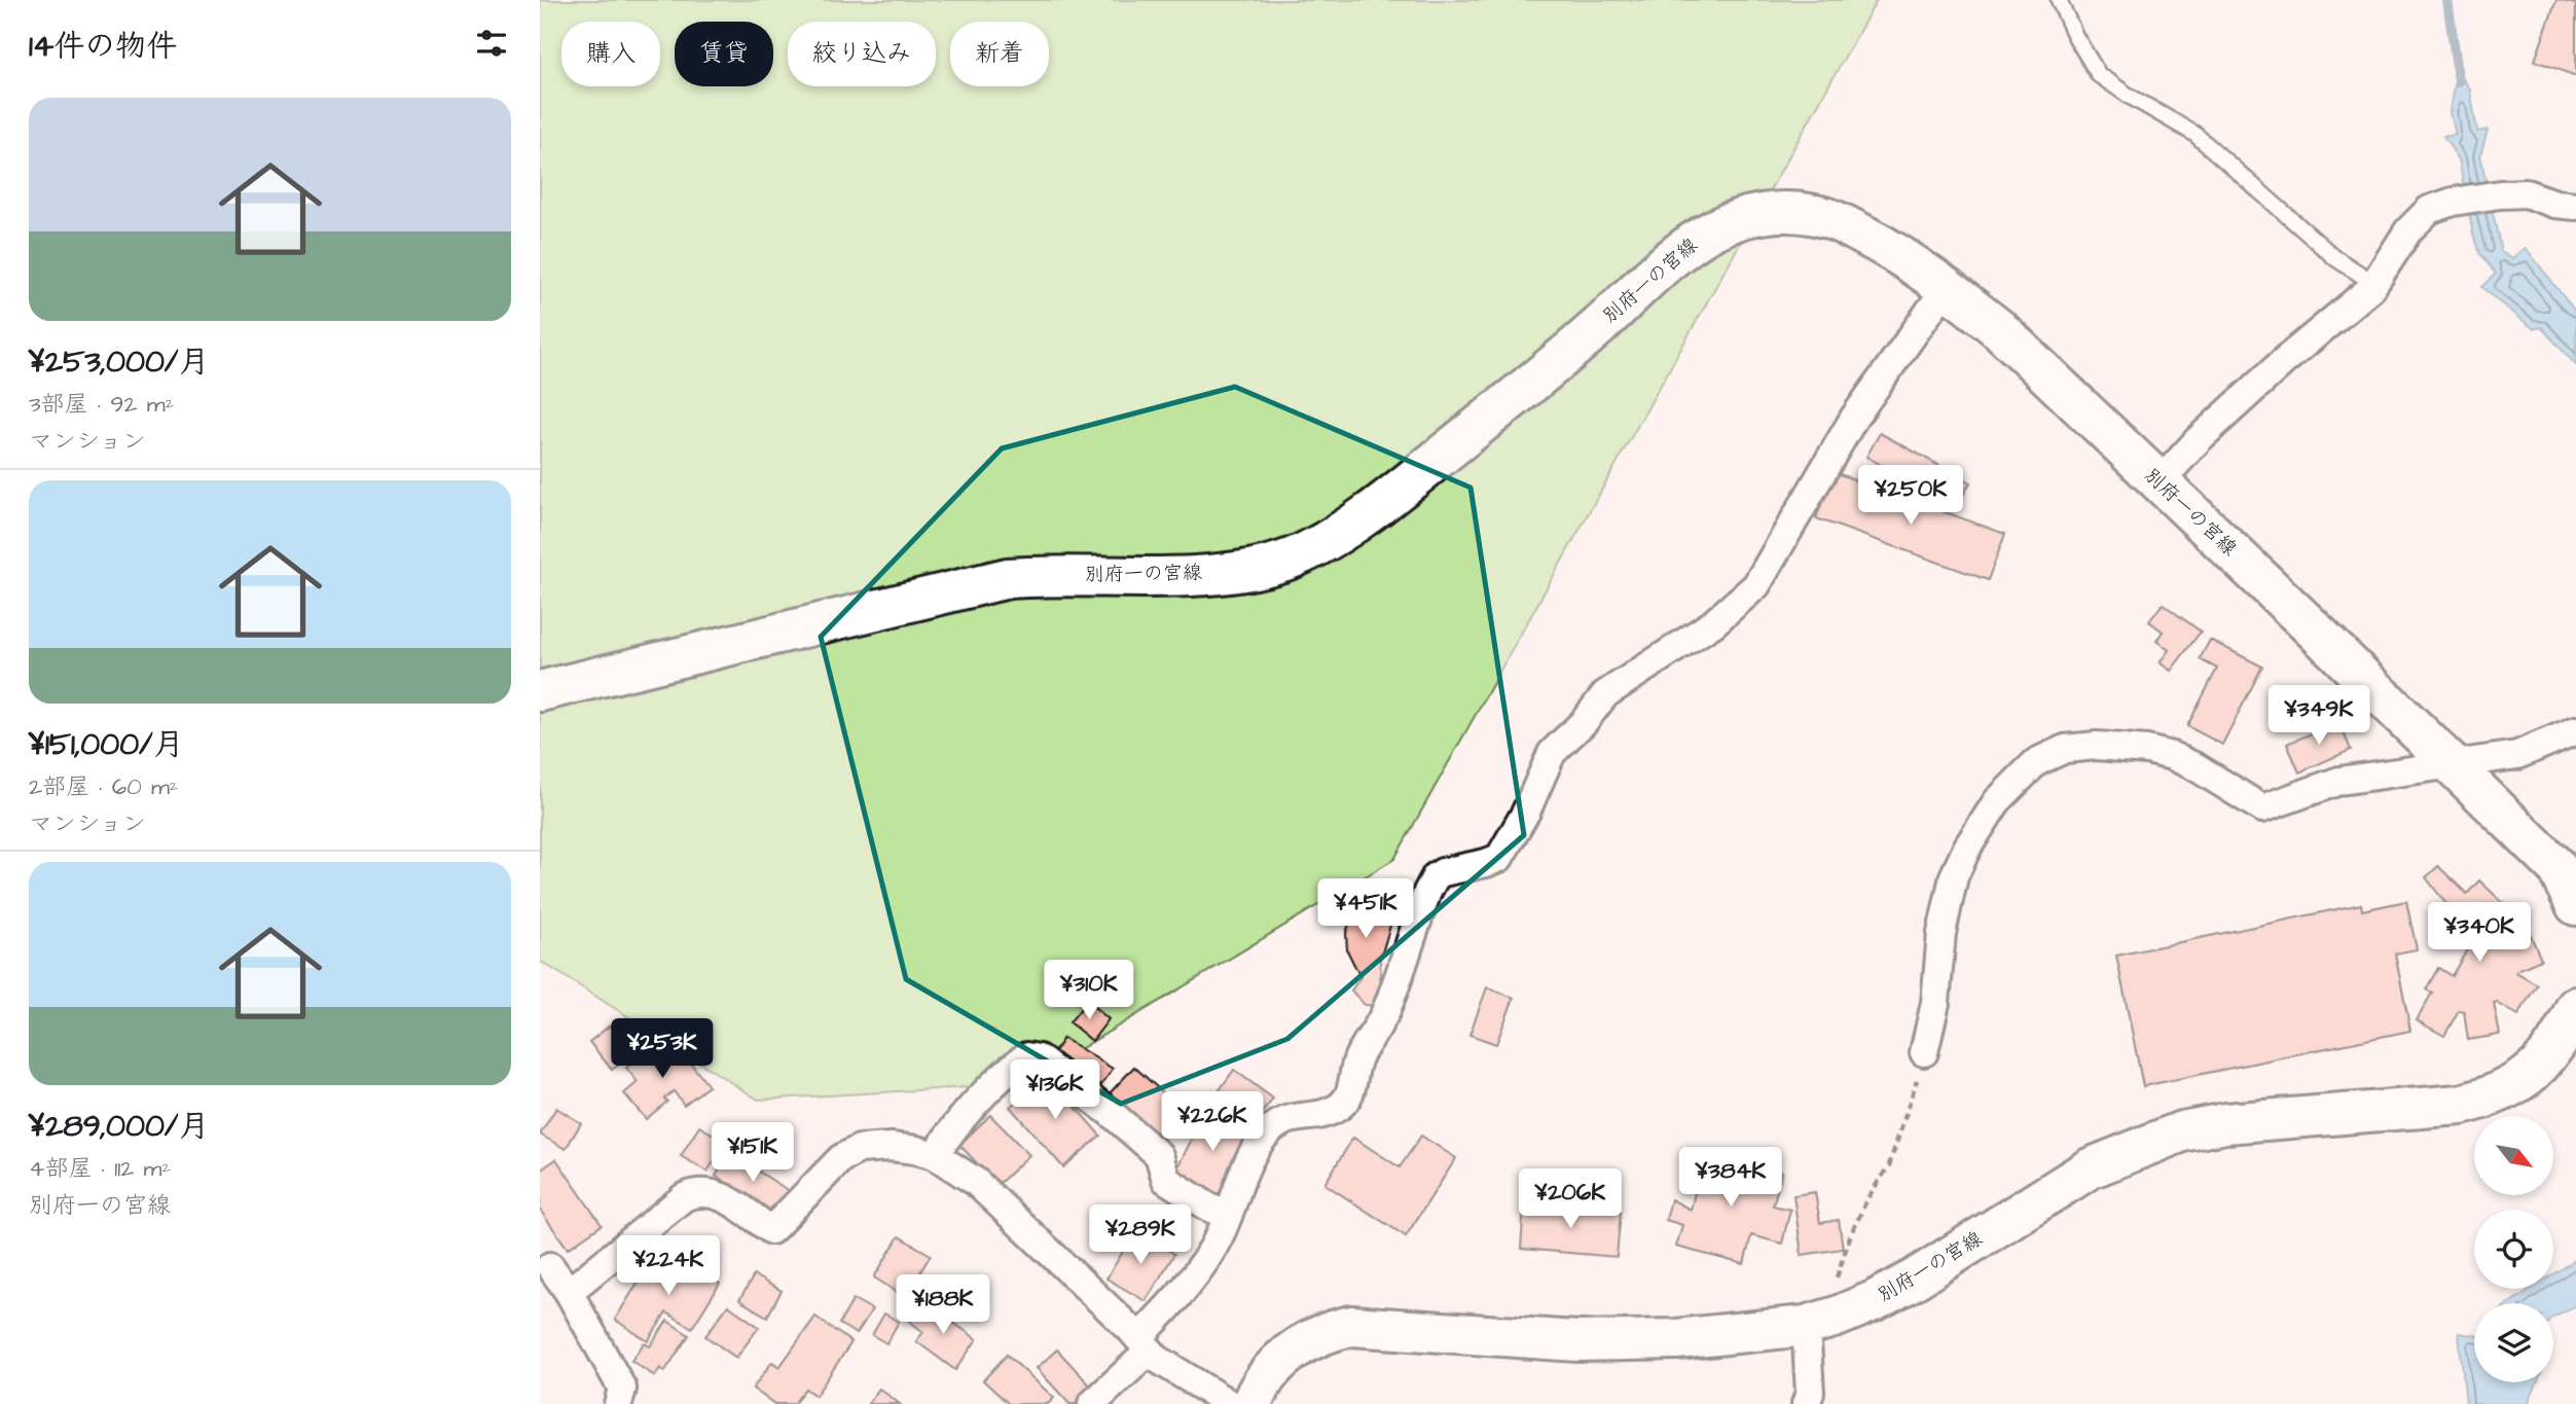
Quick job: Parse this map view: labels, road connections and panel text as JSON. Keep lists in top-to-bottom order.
{
  "streets": {
    "main road": ["別府一の宮線"]
  },
  "north": "bottom right",
  "page": {
    "heading": "14件の物件",
    "chip": [
      "購入",
      "賃貸",
      "絞り込み",
      "新着"
    ],
    "list": [
      {
        "name": "¥253,000/月",
        "note": "3部屋 · 92 m² · マンション"
      },
      {
        "name": "¥151,000/月",
        "note": "2部屋 · 60 m² · マンション"
      },
      {
        "name": "¥289,000/月",
        "note": "4部屋 · 112 m² · 別府一の宮線"
      }
    ],
    "price": [
      "¥250K",
      "¥349K",
      "¥451K",
      "¥340K",
      "¥310K",
      "¥253K",
      "¥136K",
      "¥226K",
      "¥151K",
      "¥384K",
      "¥206K",
      "¥289K",
      "¥224K",
      "¥188K"
    ]
  }
}
